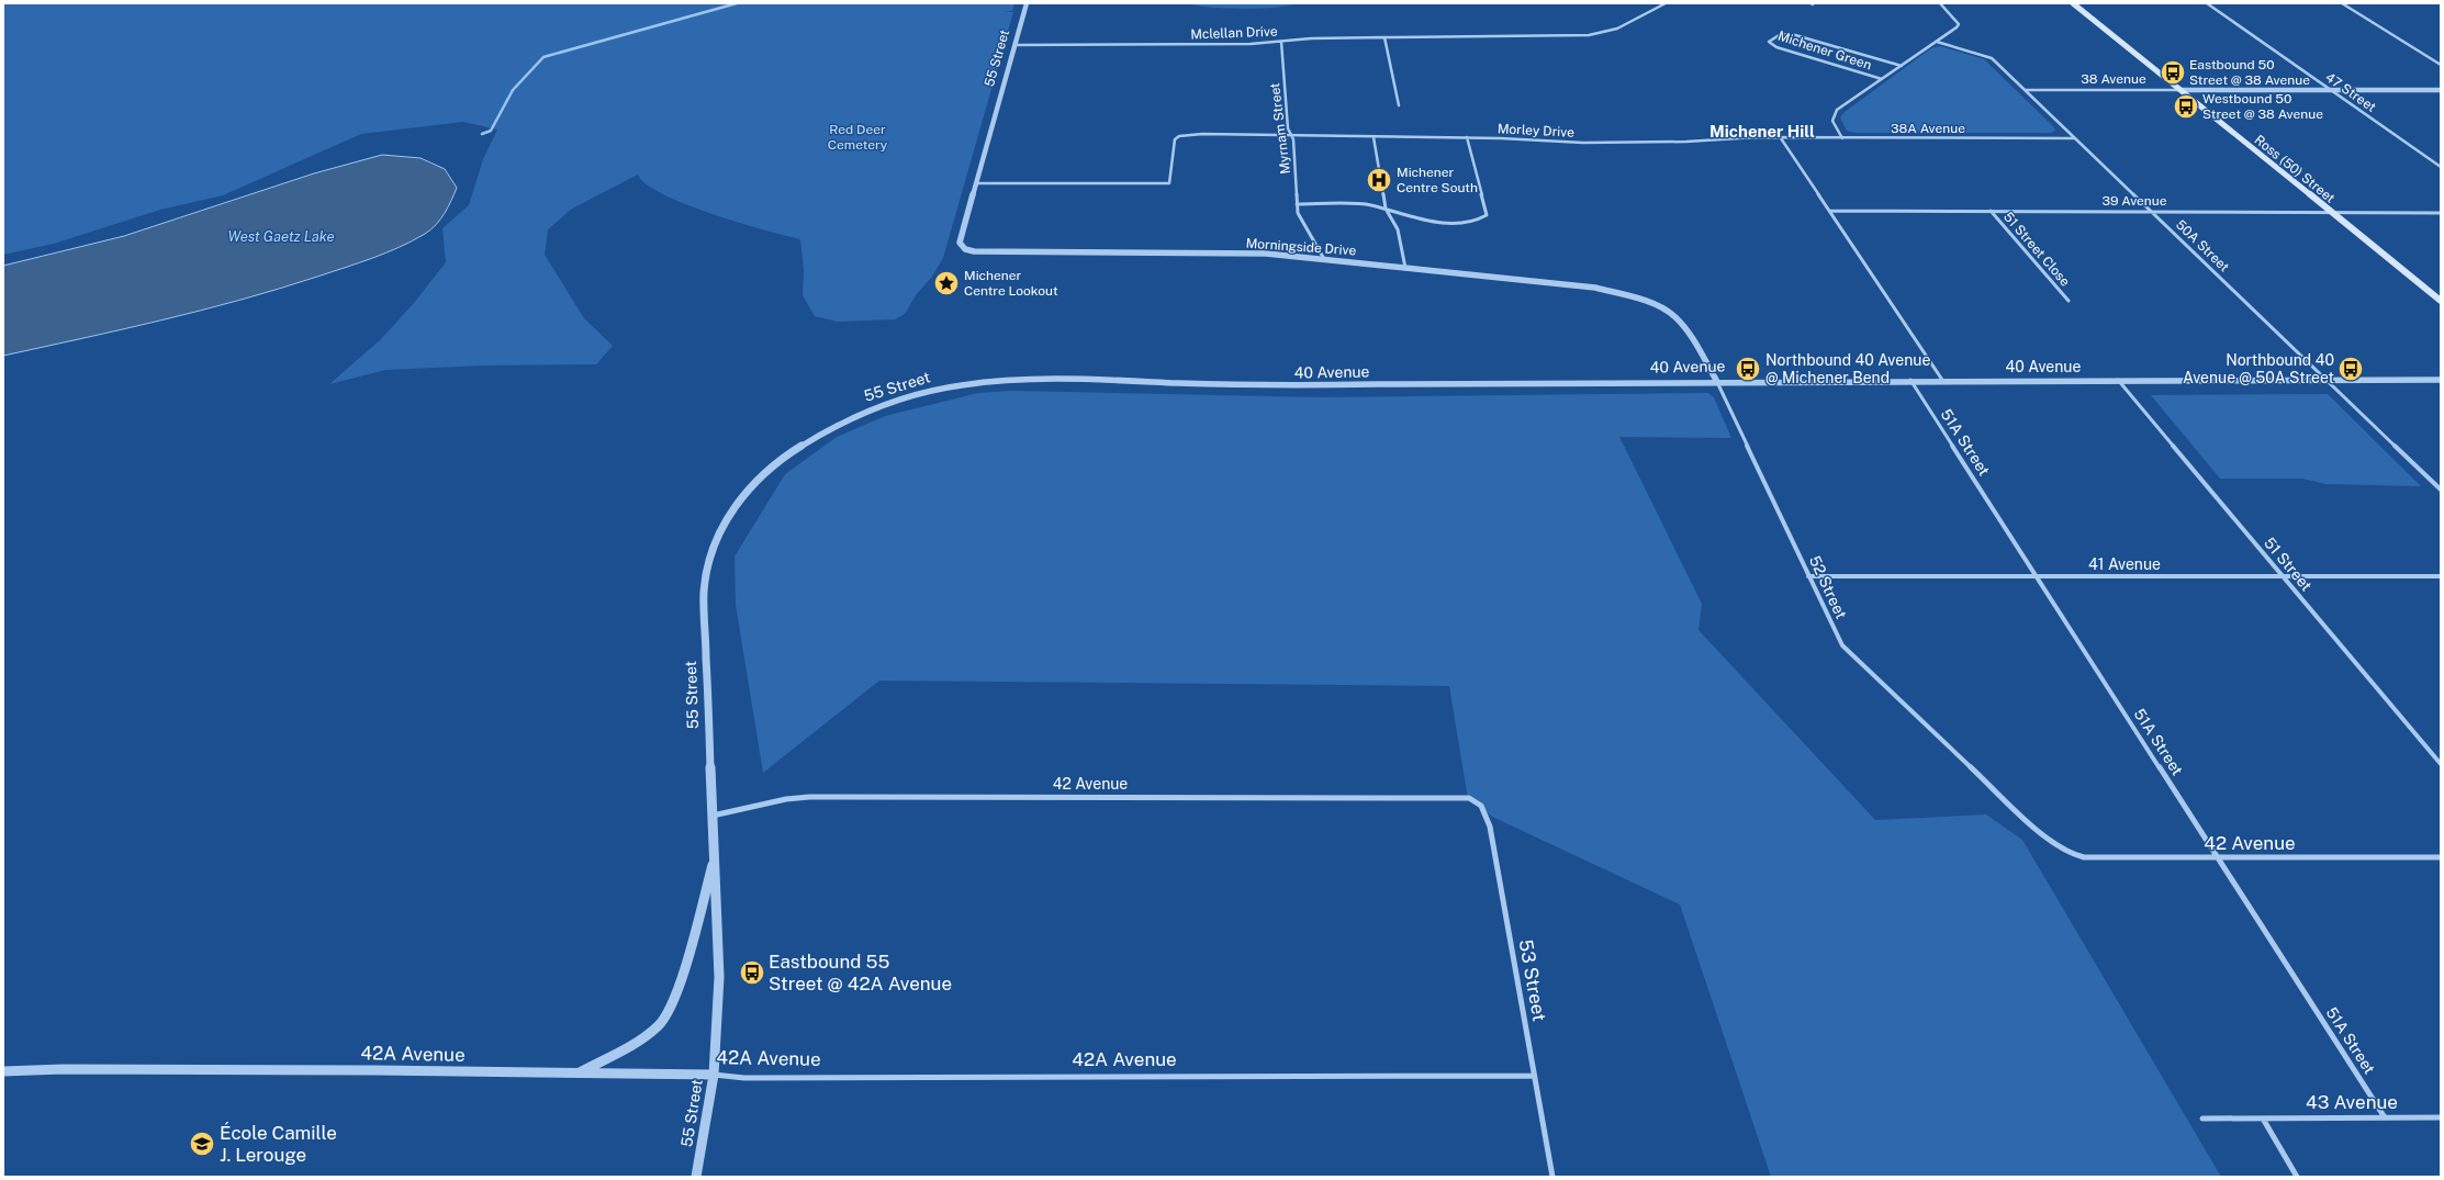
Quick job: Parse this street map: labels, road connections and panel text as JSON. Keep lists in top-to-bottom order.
{
  "streets": {
    "main road": ["Ross (50) Street"],
    "street": [
      "Mclellan Drive",
      "Michener Green",
      "55 Street",
      "38 Avenue",
      "47 Street",
      "Myrnam Street",
      "38A Avenue",
      "Morley Drive",
      "39 Avenue",
      "50A Street",
      "Morningside Drive",
      "51 Street Close",
      "40 Avenue",
      "51A Street",
      "41 Avenue",
      "51 Street",
      "52 Street",
      "42 Avenue",
      "53 Street",
      "42A Avenue",
      "43 Avenue"
    ]
  },
  "crossings": [
    ["Mclellan Drive", "55 Street"],
    ["Mclellan Drive", "Myrnam Street"],
    ["55 Street", "Morley Drive"],
    ["55 Street", "Morningside Drive"],
    ["55 Street", "40 Avenue"],
    ["55 Street", "42 Avenue"],
    ["55 Street", "42A Avenue"],
    ["38 Avenue", "47 Street"],
    ["38 Avenue", "Ross (50) Street"],
    ["38 Avenue", "50A Street"],
    ["Myrnam Street", "Morley Drive"],
    ["Myrnam Street", "Morningside Drive"],
    ["38A Avenue", "Morley Drive"],
    ["38A Avenue", "50A Street"],
    ["Ross (50) Street", "39 Avenue"],
    ["39 Avenue", "50A Street"],
    ["39 Avenue", "51 Street Close"],
    ["50A Street", "40 Avenue"],
    ["Morningside Drive", "52 Street"],
    ["40 Avenue", "51A Street"],
    ["40 Avenue", "51 Street"],
    ["40 Avenue", "52 Street"],
    ["51A Street", "41 Avenue"],
    ["51A Street", "42 Avenue"],
    ["51A Street", "43 Avenue"],
    ["41 Avenue", "51 Street"],
    ["41 Avenue", "52 Street"],
    ["52 Street", "42 Avenue"],
    ["42 Avenue", "53 Street"],
    ["53 Street", "42A Avenue"]
  ],
  "districts": ["Michener Hill"],
  "water": ["West Gaetz Lake"],
  "parks": ["Red Deer Cemetery"],
  "places": {
    "bus stop": [
      "Eastbound 50 Street @ 38 Avenue",
      "Westbound 50 Street @ 38 Avenue",
      "Northbound 40 Avenue @ Michener Bend",
      "Northbound 40 Avenue @ 50A Street",
      "Eastbound 55 Street @ 42A Avenue"
    ],
    "hospital": ["Michener Centre South"],
    "place": ["Michener Centre Lookout"],
    "school or university": ["École Camille J. Lerouge"]
  }
}
